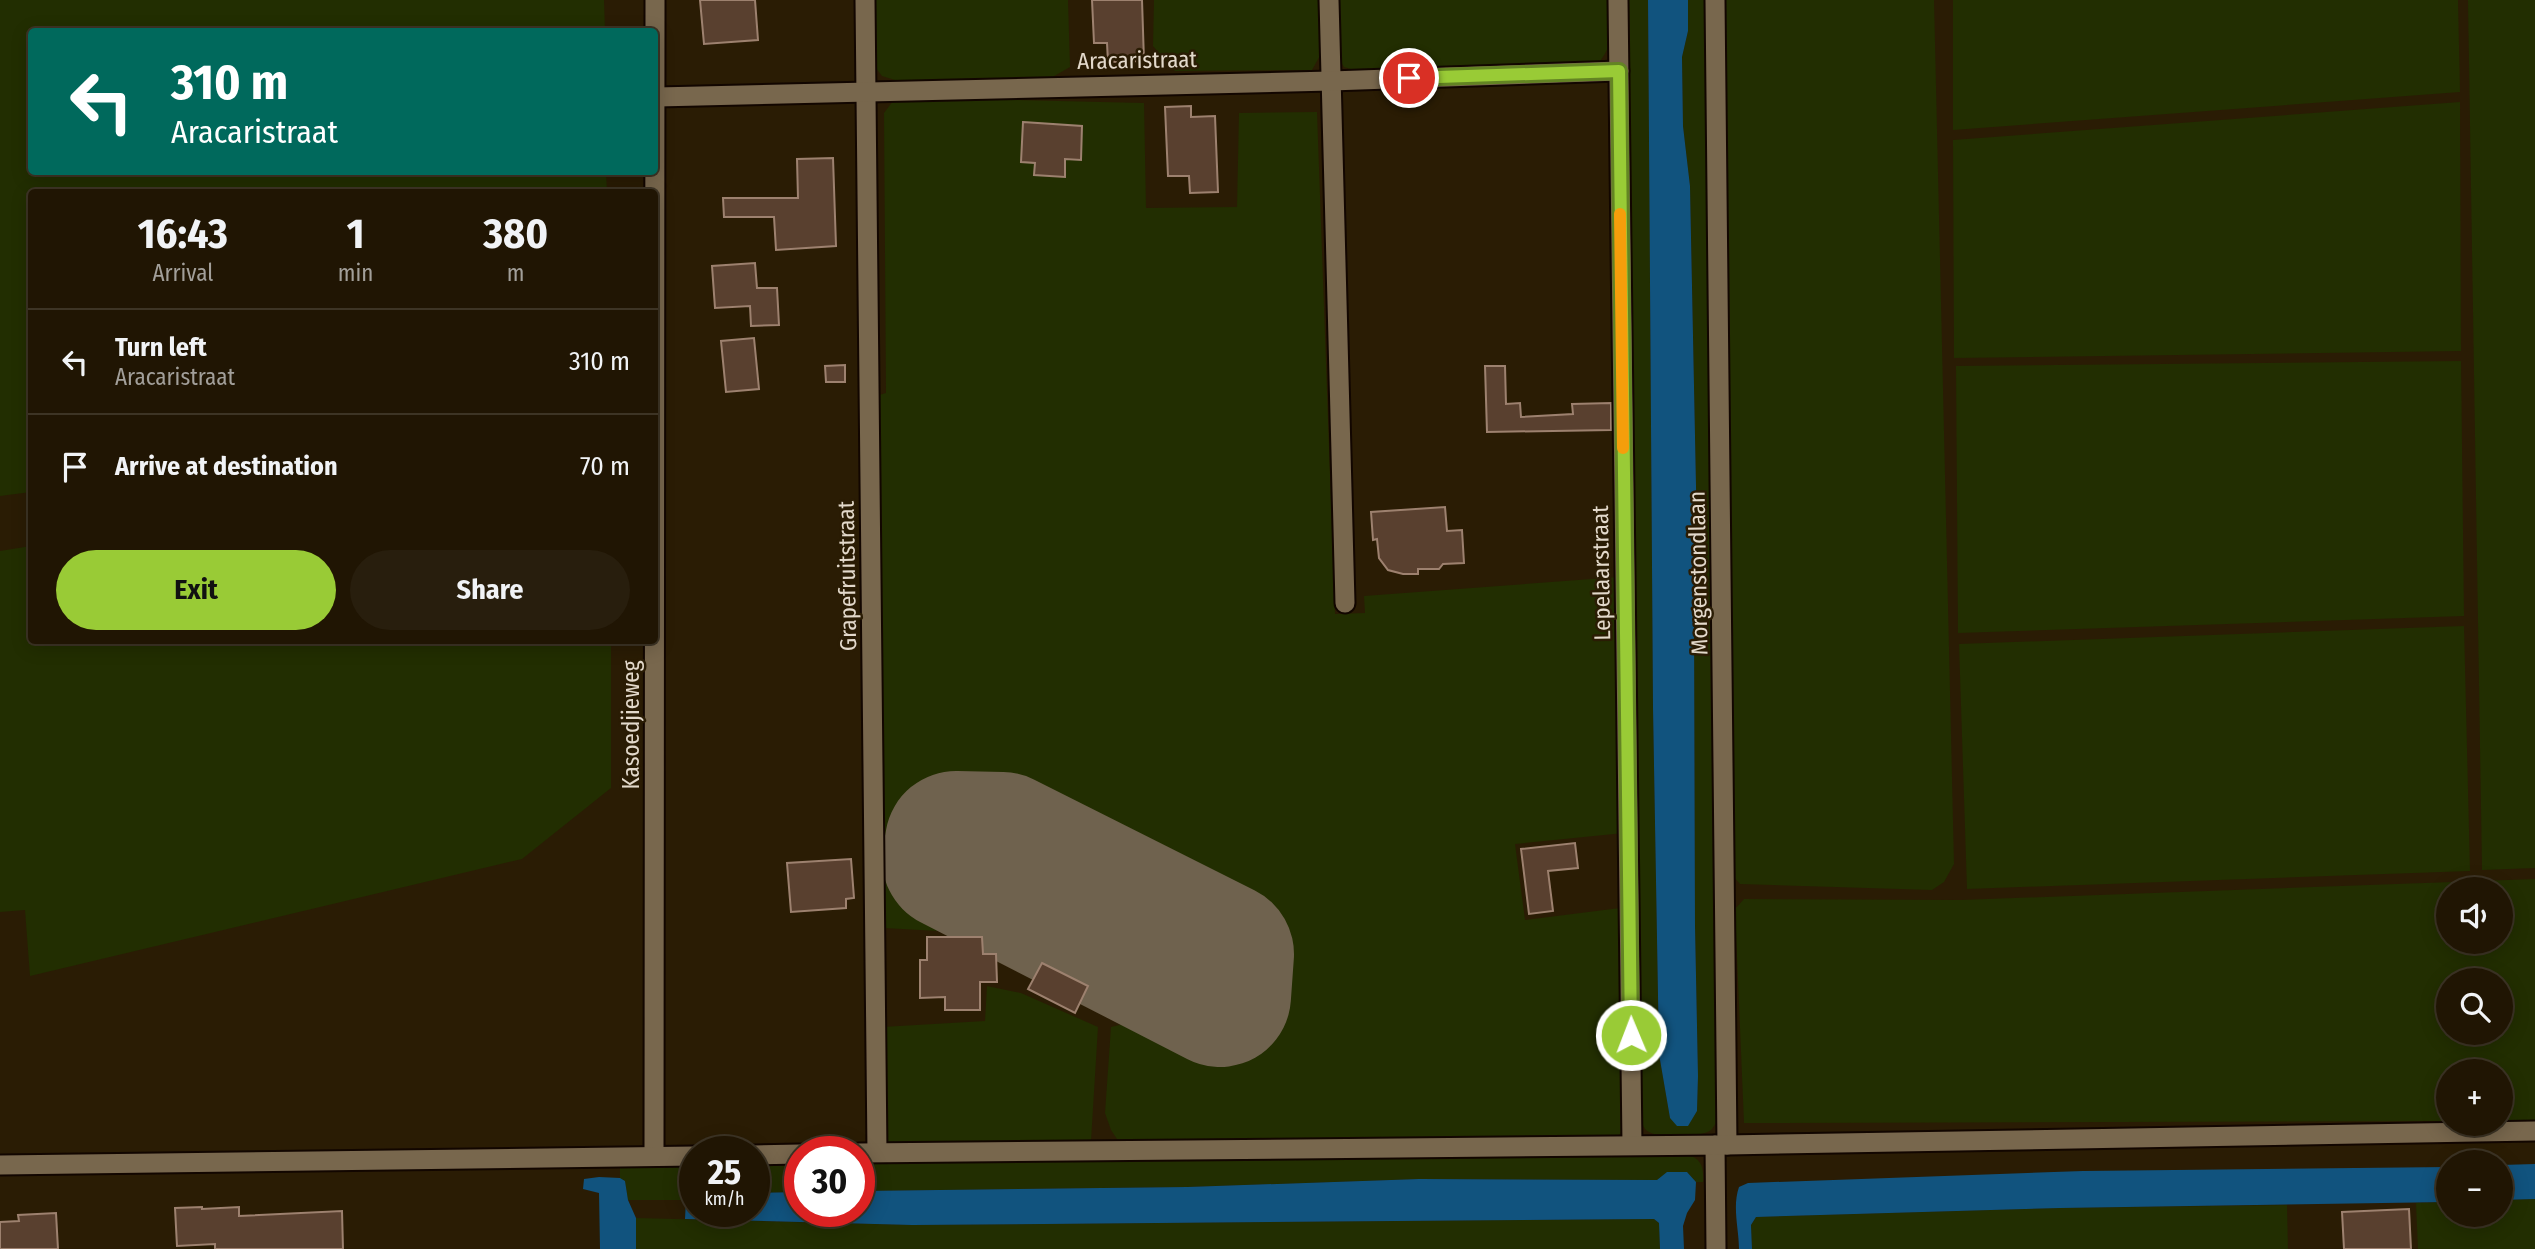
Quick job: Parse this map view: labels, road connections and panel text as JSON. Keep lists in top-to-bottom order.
{
  "streets": {
    "street": [
      "Aracaristraat",
      "Lepelaarstraat",
      "Morgenstondlaan",
      "Grapefruitstraat",
      "Kasoedjieweg"
    ]
  },
  "crossings": [
    ["Aracaristraat", "Lepelaarstraat"],
    ["Aracaristraat", "Grapefruitstraat"]
  ],
  "page": {
    "turn": ["310 m", "Aracaristraat"],
    "eta": [
      "16:43",
      "Arrival",
      "1",
      "min",
      "380",
      "m"
    ],
    "list": [
      {
        "name": "Turn left",
        "note": "Aracaristraat",
        "value": "310 m"
      },
      {
        "name": "Arrive at destination",
        "value": "70 m"
      }
    ],
    "buttons": ["Exit", "Share"],
    "map_buttons": ["+", "−"],
    "speed": "25 km/h",
    "limit": "30"
  }
}
